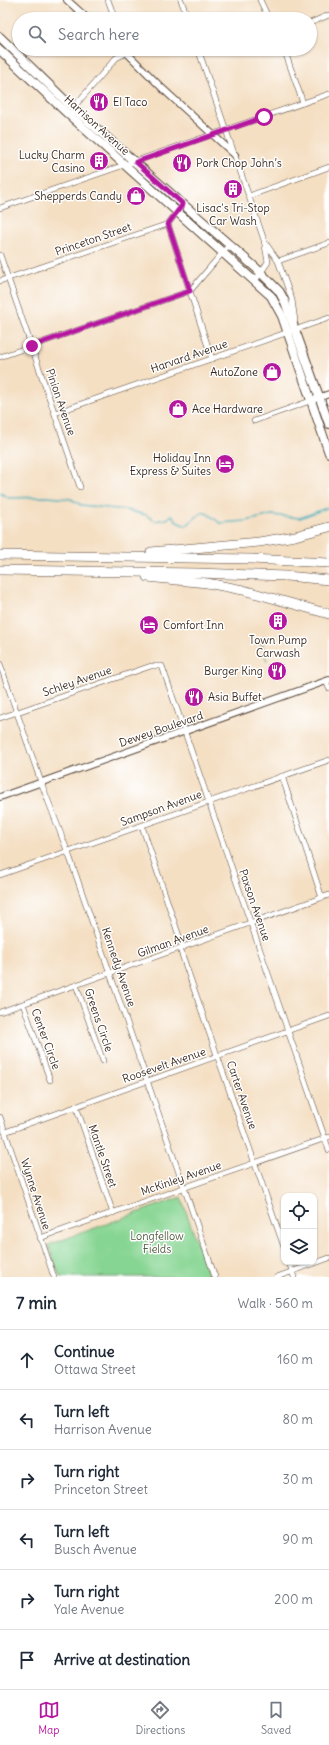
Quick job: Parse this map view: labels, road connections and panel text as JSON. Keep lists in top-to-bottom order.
{
  "streets": {
    "main road": ["Harrison Avenue"],
    "street": [
      "Princeton Street",
      "Harvard Avenue",
      "Pinion Avenue",
      "Schley Avenue",
      "Dewey Boulevard",
      "Sampson Avenue",
      "Paxson Avenue",
      "Gilman Avenue",
      "Kennedy Avenue",
      "Greens Circle",
      "Center Circle",
      "Roosevelt Avenue",
      "Carter Avenue",
      "Mantle Street",
      "McKinley Avenue",
      "Wynne Avenue"
    ]
  },
  "crossings": [
    ["Harrison Avenue", "Harvard Avenue"],
    ["Princeton Street", "Pinion Avenue"],
    ["Harvard Avenue", "Pinion Avenue"],
    ["Schley Avenue", "Paxson Avenue"],
    ["Schley Avenue", "Kennedy Avenue"],
    ["Dewey Boulevard", "Paxson Avenue"],
    ["Dewey Boulevard", "Kennedy Avenue"],
    ["Sampson Avenue", "Paxson Avenue"],
    ["Sampson Avenue", "Kennedy Avenue"],
    ["Sampson Avenue", "Carter Avenue"],
    ["Paxson Avenue", "Gilman Avenue"],
    ["Paxson Avenue", "Roosevelt Avenue"],
    ["Paxson Avenue", "McKinley Avenue"],
    ["Gilman Avenue", "Kennedy Avenue"],
    ["Gilman Avenue", "Greens Circle"],
    ["Gilman Avenue", "Center Circle"],
    ["Gilman Avenue", "Carter Avenue"],
    ["Kennedy Avenue", "Roosevelt Avenue"],
    ["Kennedy Avenue", "McKinley Avenue"],
    ["Roosevelt Avenue", "Carter Avenue"],
    ["Roosevelt Avenue", "Mantle Street"],
    ["Roosevelt Avenue", "Wynne Avenue"],
    ["Carter Avenue", "McKinley Avenue"],
    ["Mantle Street", "McKinley Avenue"],
    ["McKinley Avenue", "Wynne Avenue"]
  ],
  "parks": ["Longfellow Fields"],
  "places": {
    "restaurant": [
      "El Taco",
      "Pork Chop John’s",
      "Burger King",
      "Asia Buffet"
    ],
    "building": ["Lucky Charm Casino", "Lisac's Tri-Stop Car Wash", "Town Pump Carwash"],
    "shop": ["Shepperds Candy", "AutoZone", "Ace Hardware"],
    "hotel": ["Holiday Inn Express & Suites", "Comfort Inn"]
  },
  "page": {
    "search": "Search here",
    "heading": ["7 min", "Walk · 560 m"],
    "list": [
      ["Continue", "Ottawa Street", "160 m"],
      ["Turn left", "Harrison Avenue", "80 m"],
      ["Turn right", "Princeton Street", "30 m"],
      ["Turn left", "Busch Avenue", "90 m"],
      ["Turn right", "Yale Avenue", "200 m"],
      "Arrive at destination"
    ],
    "nav": ["Map", "Directions", "Saved"]
  }
}
